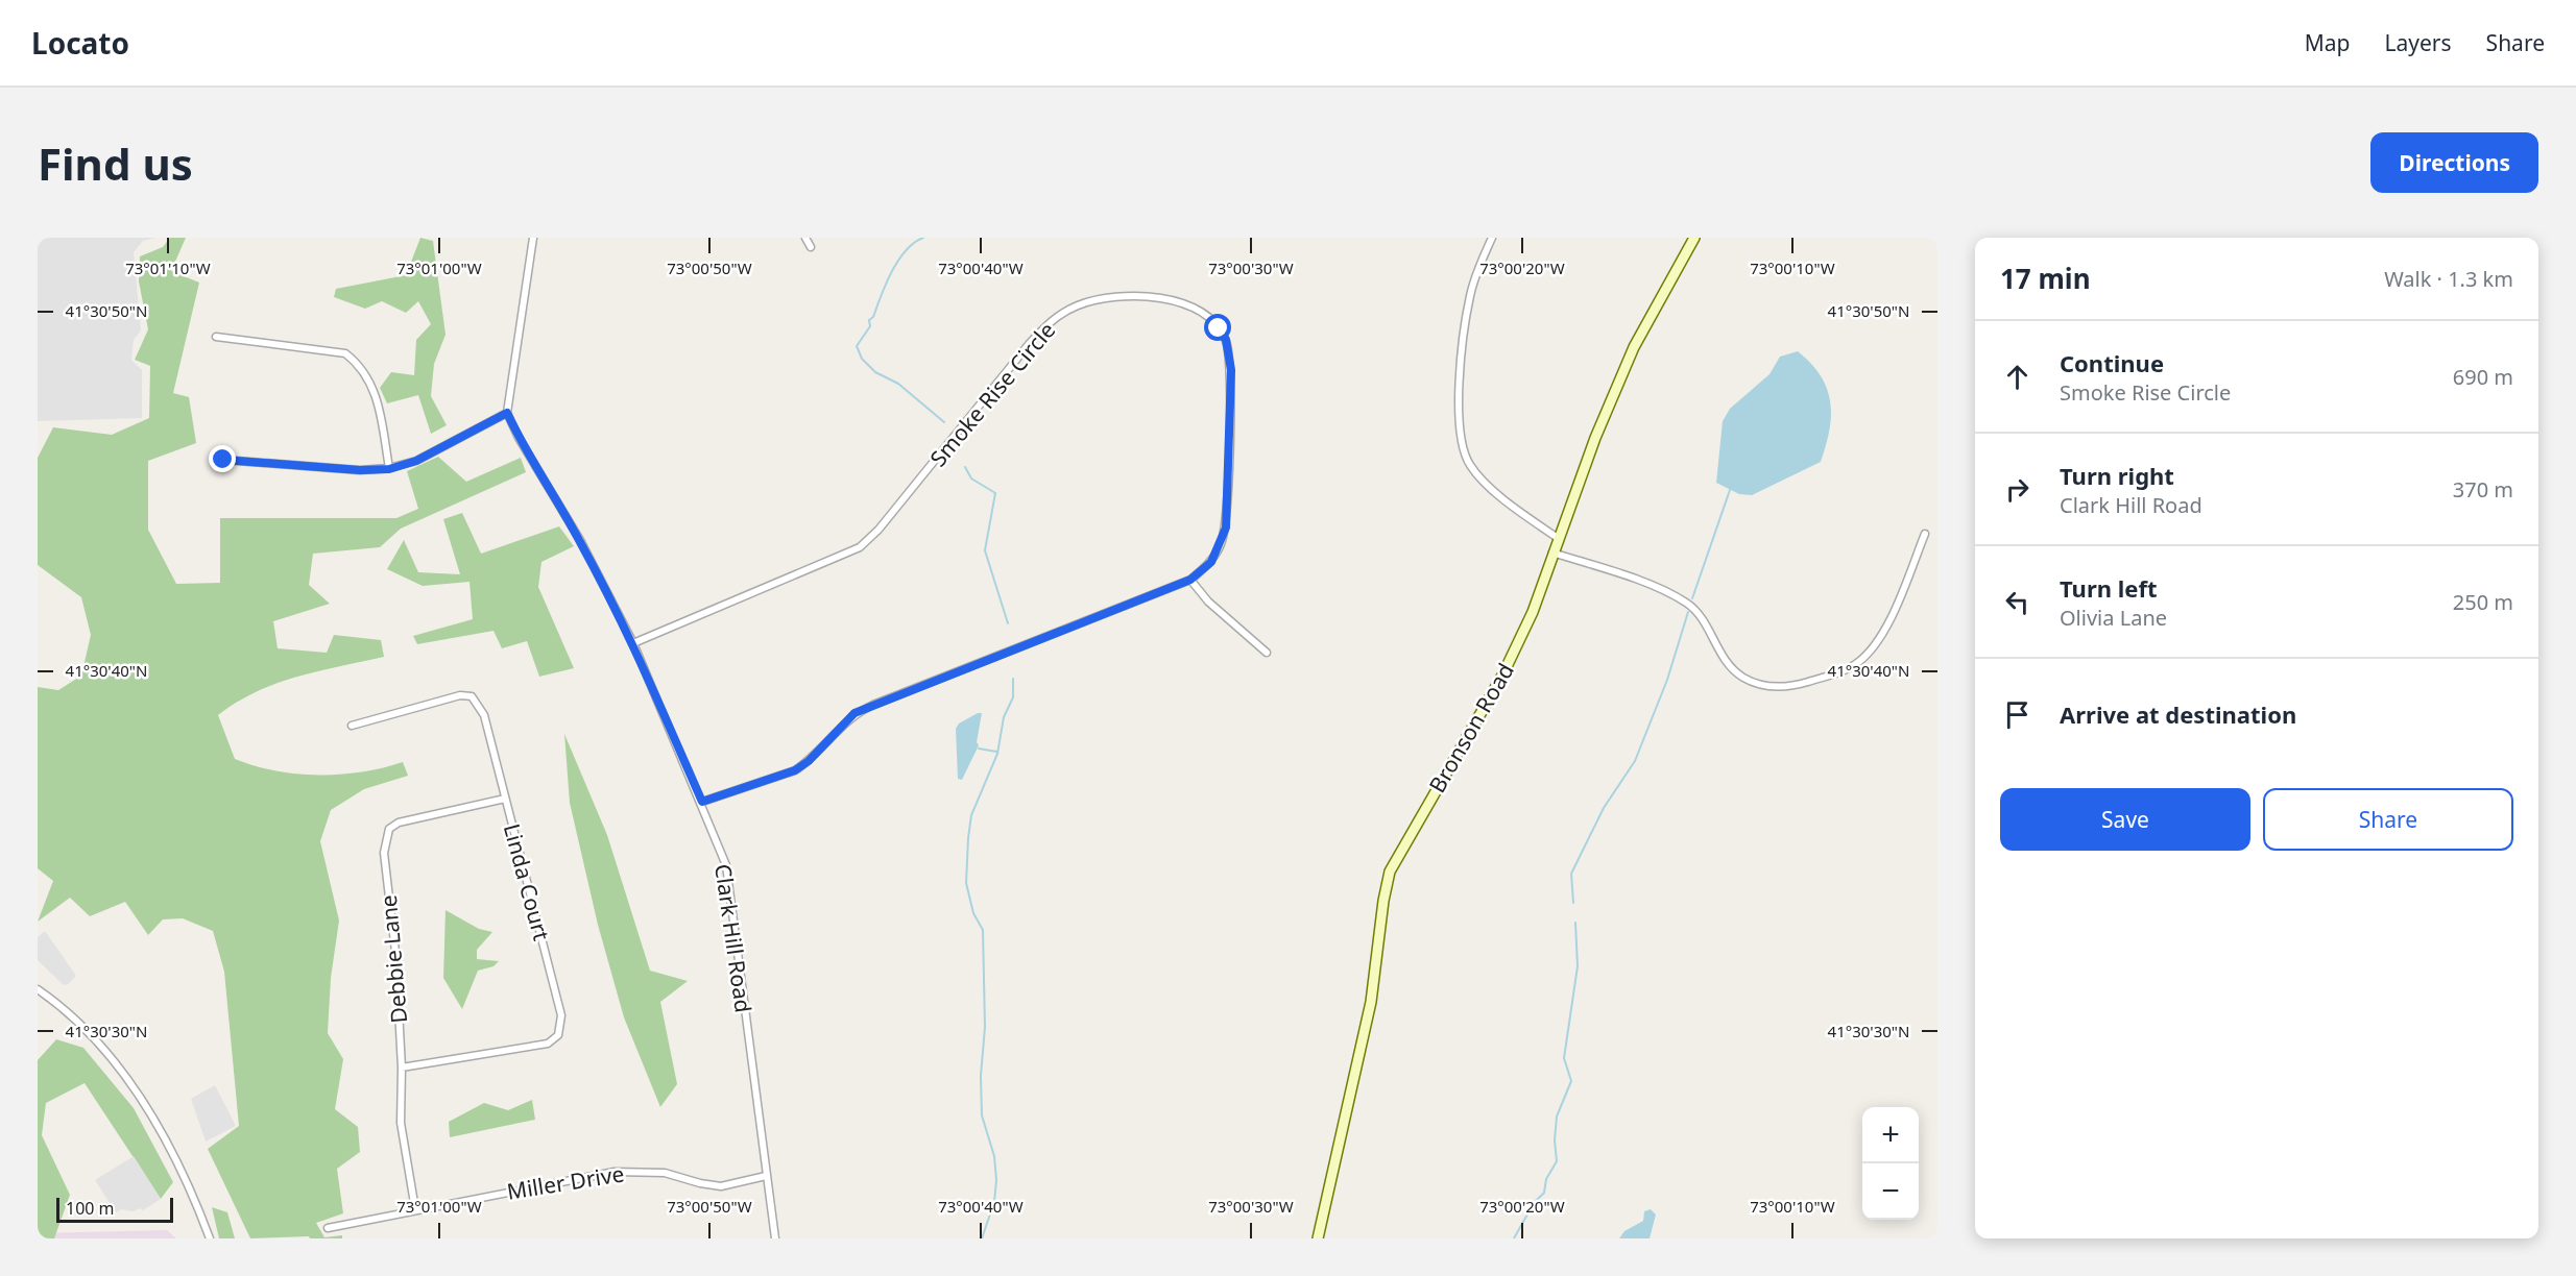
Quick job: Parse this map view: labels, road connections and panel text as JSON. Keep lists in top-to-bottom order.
{
  "streets": {
    "street": [
      "Smoke Rise Circle",
      "Bronson Road",
      "Linda Court",
      "Clark Hill Road",
      "Debbie Lane",
      "Miller Drive"
    ]
  },
  "crossings": [
    ["Smoke Rise Circle", "Clark Hill Road"],
    ["Linda Court", "Debbie Lane"],
    ["Clark Hill Road", "Miller Drive"],
    ["Debbie Lane", "Miller Drive"]
  ],
  "scale_bar": "100 m",
  "page": {
    "header": "Locato",
    "nav": ["Map", "Layers", "Share"],
    "buttons": [
      "Directions",
      ["Save", "Share"]
    ],
    "title": "Find us",
    "heading": ["17 min", "Walk · 1.3 km"],
    "list": [
      ["Continue", "Smoke Rise Circle", "690 m"],
      ["Turn right", "Clark Hill Road", "370 m"],
      ["Turn left", "Olivia Lane", "250 m"],
      "Arrive at destination"
    ],
    "map_buttons": ["+", "−"],
    "scale": "100 m"
  },
  "coordinates": [
    "73°01'10\"W",
    "73°01'00\"W",
    "73°00'50\"W",
    "73°00'40\"W",
    "73°00'30\"W",
    "73°00'20\"W",
    "73°00'10\"W",
    "41°30'50\"N",
    "41°30'40\"N",
    "41°30'30\"N"
  ]
}
